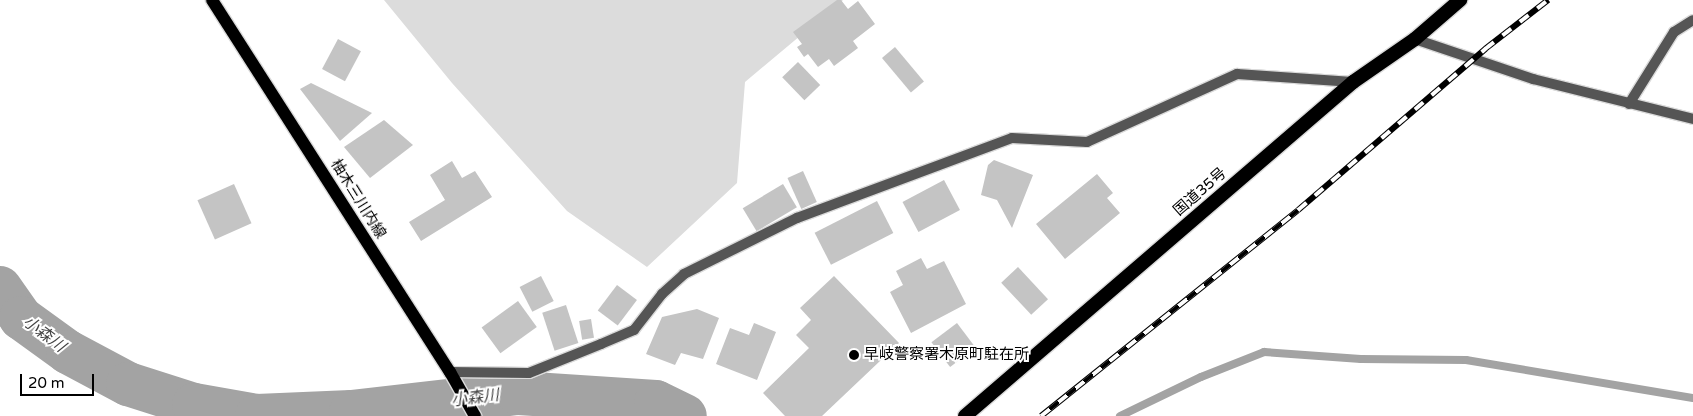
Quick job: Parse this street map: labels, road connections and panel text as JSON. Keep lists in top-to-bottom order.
{
  "streets": {
    "highway": ["国道35号"],
    "main road": ["柚木三川内線"]
  },
  "water": ["小森川"],
  "places": ["早岐警察署木原町駐在所"],
  "scale_bar": "20 m"
}
